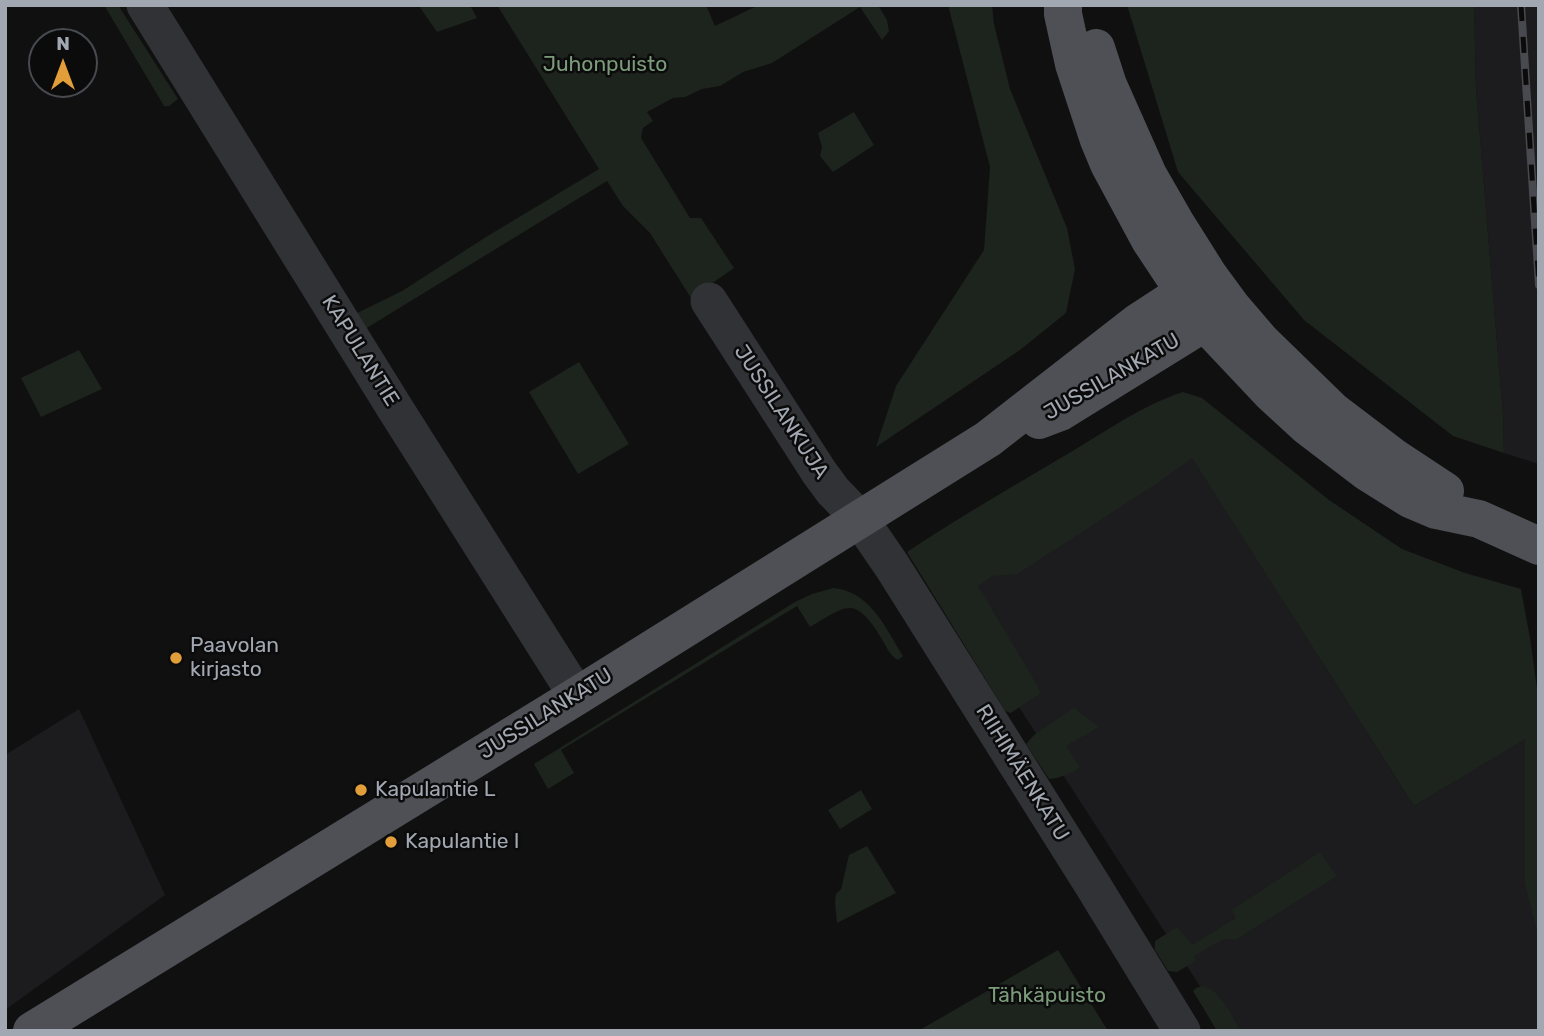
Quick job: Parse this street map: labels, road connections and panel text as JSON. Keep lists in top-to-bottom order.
{
  "streets": {
    "main road": ["JUSSILANKATU"],
    "street": ["KAPULANTIE", "JUSSILANKUJA", "RIIHIMÄENKATU"]
  },
  "crossings": [
    ["KAPULANTIE", "JUSSILANKATU"],
    ["JUSSILANKATU", "JUSSILANKUJA"],
    ["JUSSILANKATU", "RIIHIMÄENKATU"],
    ["JUSSILANKUJA", "RIIHIMÄENKATU"]
  ],
  "parks": ["Juhonpuisto", "Tähkäpuisto"],
  "places": ["Paavolan kirjasto", "Kapulantie L", "Kapulantie I"],
  "north": "top"
}
